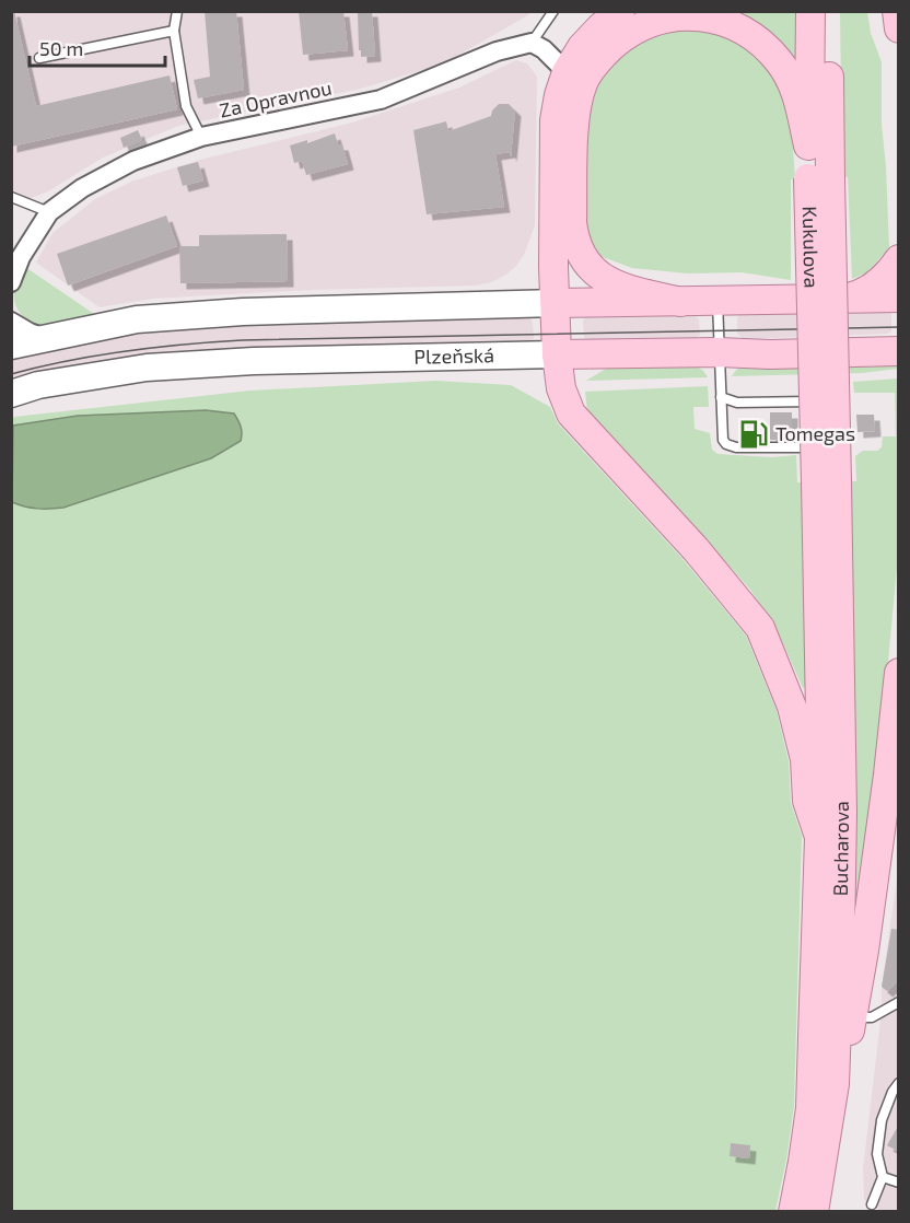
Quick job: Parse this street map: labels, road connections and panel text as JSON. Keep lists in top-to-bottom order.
{
  "streets": {
    "main road": ["Kukulova", "Plzeňská", "Bucharova"],
    "street": ["Za Opravnou"]
  },
  "crossings": [
    ["Kukulova", "Bucharova"]
  ],
  "places": {
    "fuel station": ["Tomegas"]
  },
  "scale_bar": "50 m"
}
